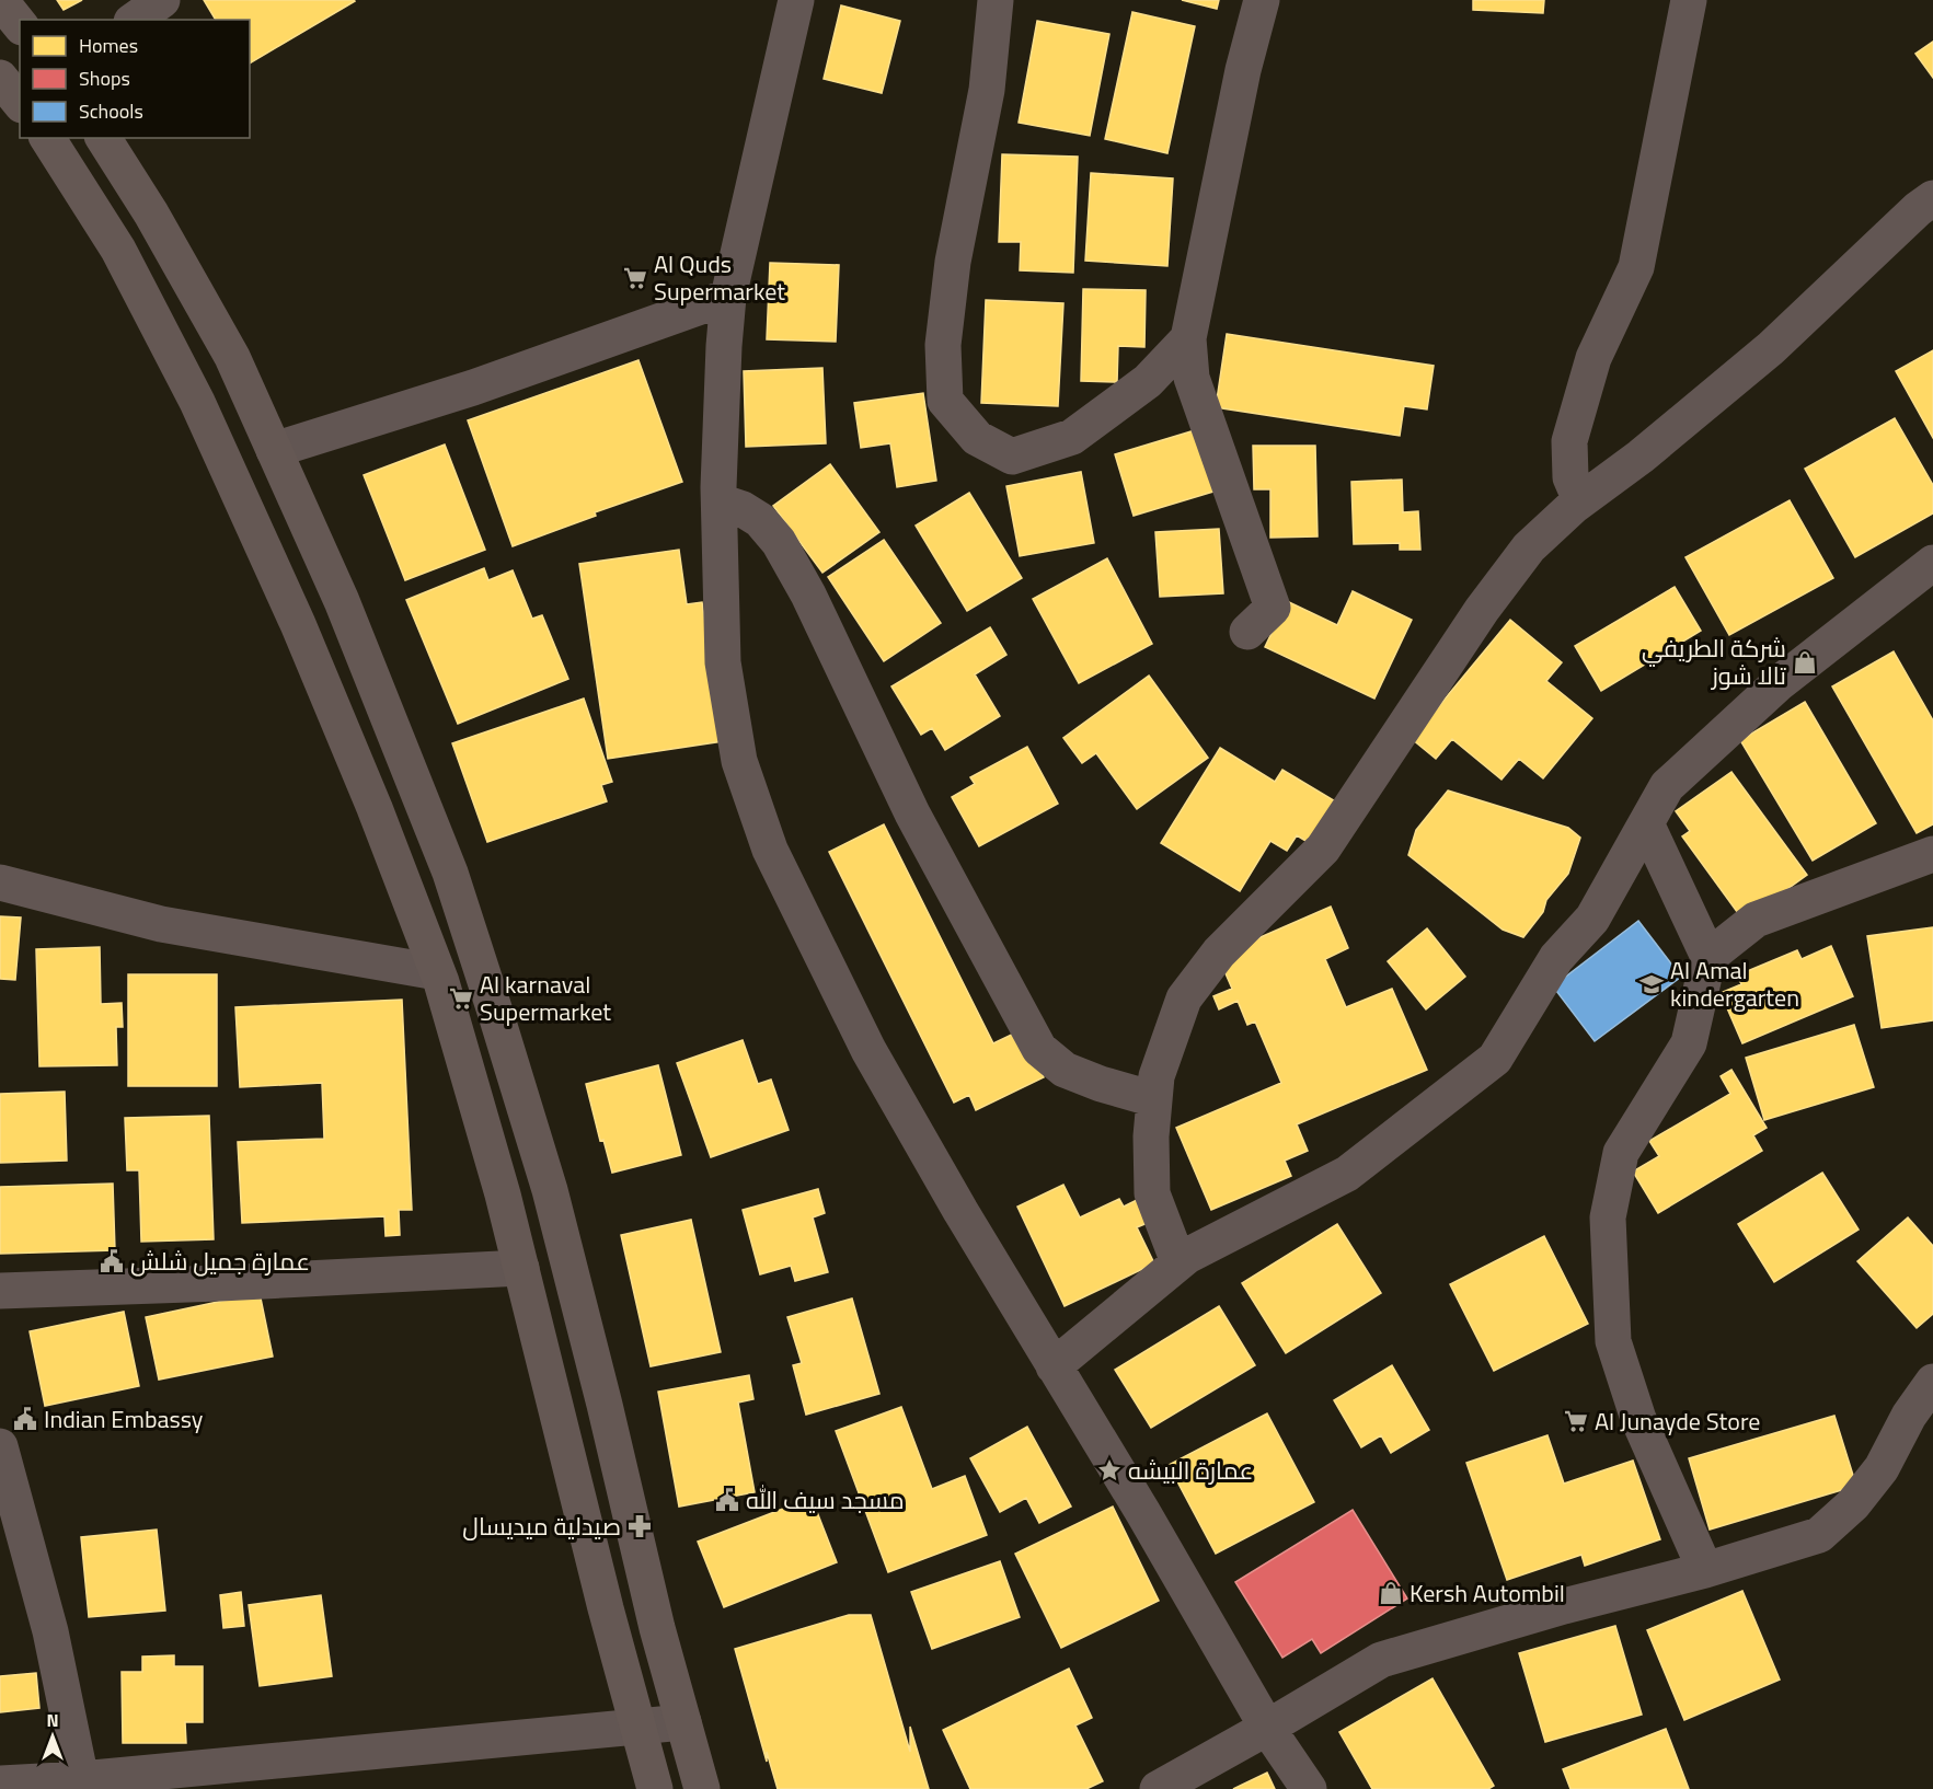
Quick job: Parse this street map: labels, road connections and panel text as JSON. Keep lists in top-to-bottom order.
{
  "places": {
    "supermarket": ["Al Quds Supermarket", "Al karnaval Supermarket", "Al Junayde Store"],
    "shop": ["شركة الطريفي تالا شوز", "Kersh Autombil"],
    "school or university": ["Al Amal kindergarten"],
    "public building": ["عمارة جميل شلش", "Indian Embassy", "مسجد سيف الله"],
    "place": ["عمارة البيشه"],
    "pharmacy": ["صيدلية ميديسال"]
  },
  "legend": ["Homes", "Shops", "Schools"],
  "north": "top"
}
